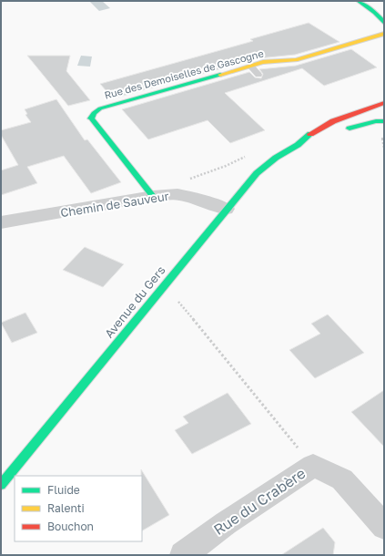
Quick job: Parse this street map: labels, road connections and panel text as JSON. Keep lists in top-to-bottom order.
{
  "streets": {
    "main road": ["Rue des Demoiselles de Gascogne", "Avenue du Gers"],
    "street": ["Chemin de Sauveur", "Rue du Crabère"]
  },
  "crossings": [
    ["Rue des Demoiselles de Gascogne", "Chemin de Sauveur"],
    ["Chemin de Sauveur", "Avenue du Gers"]
  ],
  "legend": ["Fluide", "Ralenti", "Bouchon"]
}
